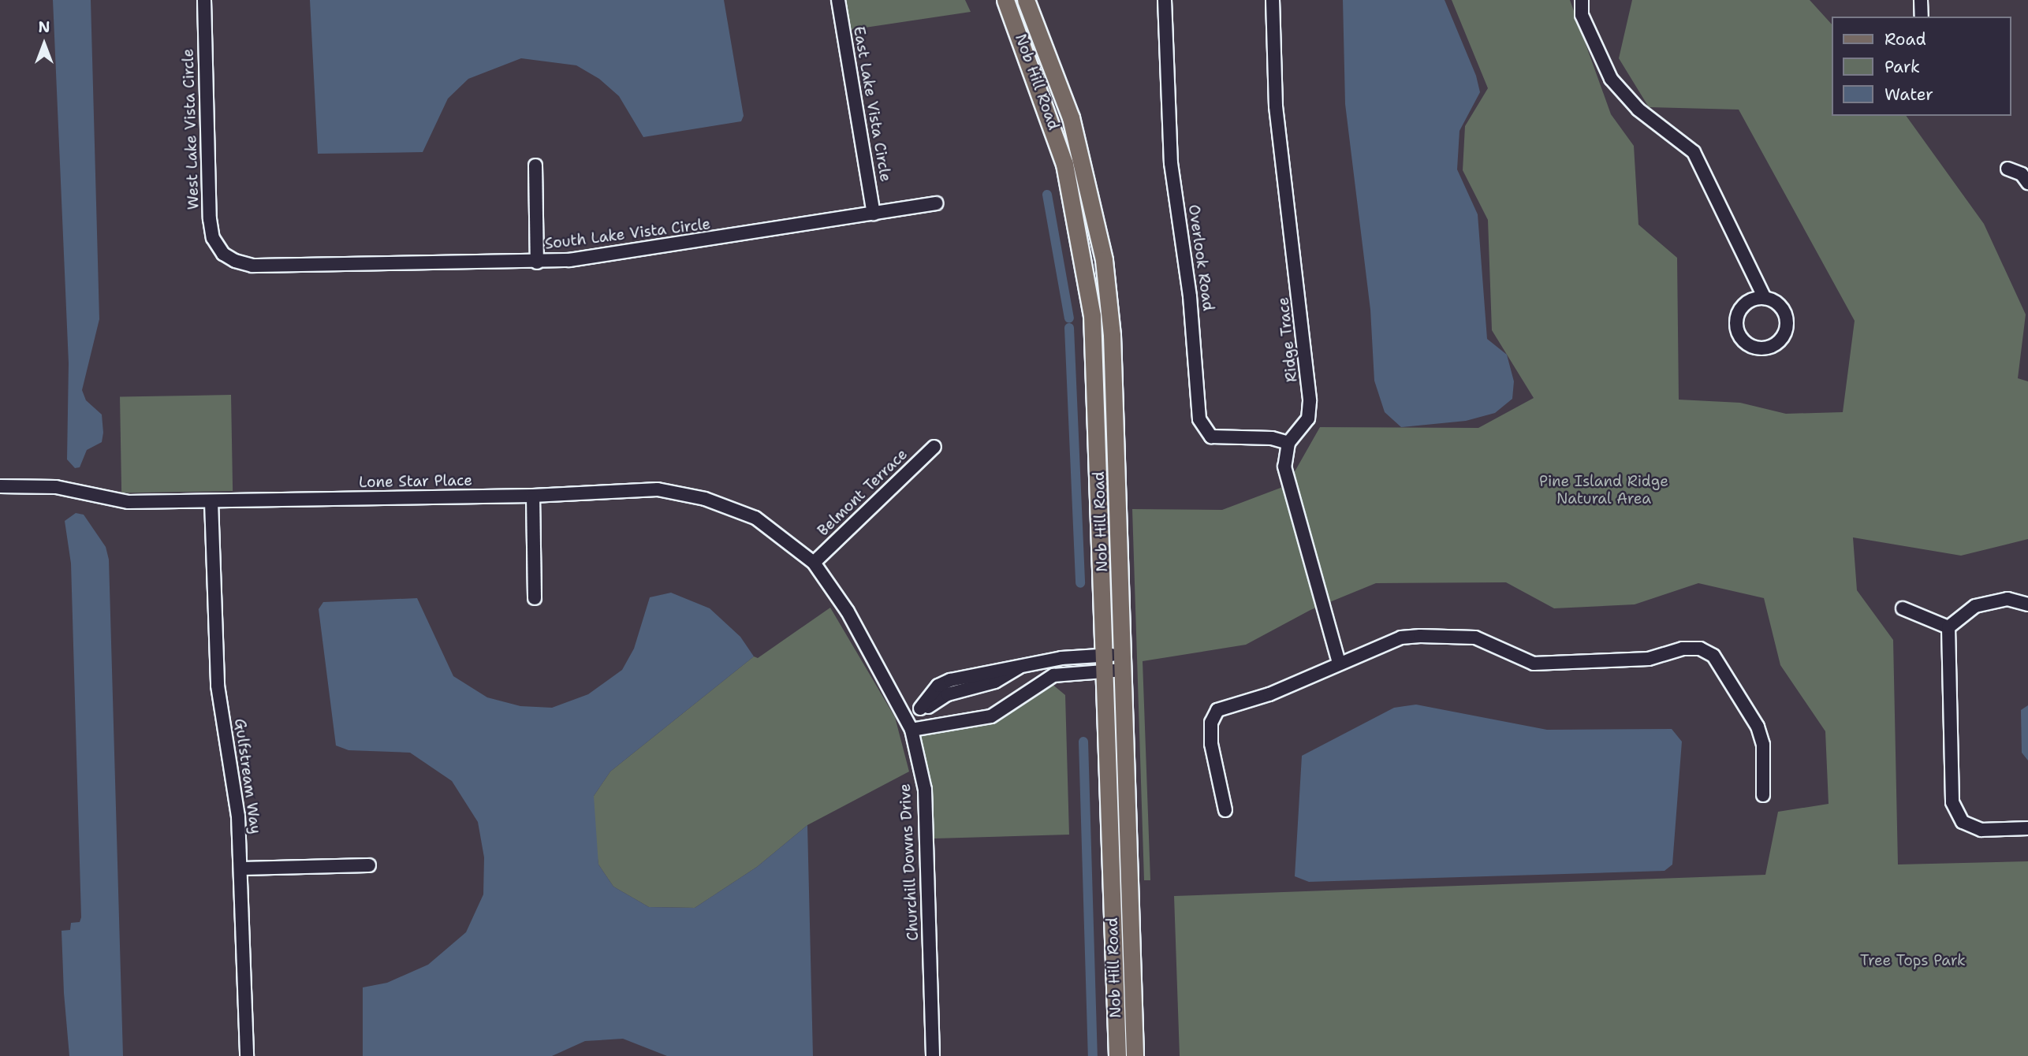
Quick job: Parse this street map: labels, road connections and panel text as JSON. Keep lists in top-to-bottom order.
{
  "streets": {
    "main road": ["Nob Hill Road"],
    "street": [
      "East Lake Vista Circle",
      "West Lake Vista Circle",
      "South Lake Vista Circle",
      "Overlook Road",
      "Ridge Trace",
      "Lone Star Place",
      "Belmont Terrace",
      "Gulfstream Way",
      "Churchill Downs Drive"
    ]
  },
  "crossings": [
    ["East Lake Vista Circle", "South Lake Vista Circle"],
    ["West Lake Vista Circle", "South Lake Vista Circle"],
    ["Overlook Road", "Ridge Trace"],
    ["Lone Star Place", "Belmont Terrace"],
    ["Lone Star Place", "Gulfstream Way"],
    ["Lone Star Place", "Churchill Downs Drive"],
    ["Belmont Terrace", "Churchill Downs Drive"]
  ],
  "parks": ["Pine Island Ridge Natural Area", "Tree Tops Park"],
  "legend": ["Road", "Park", "Water"],
  "north": "top"
}
